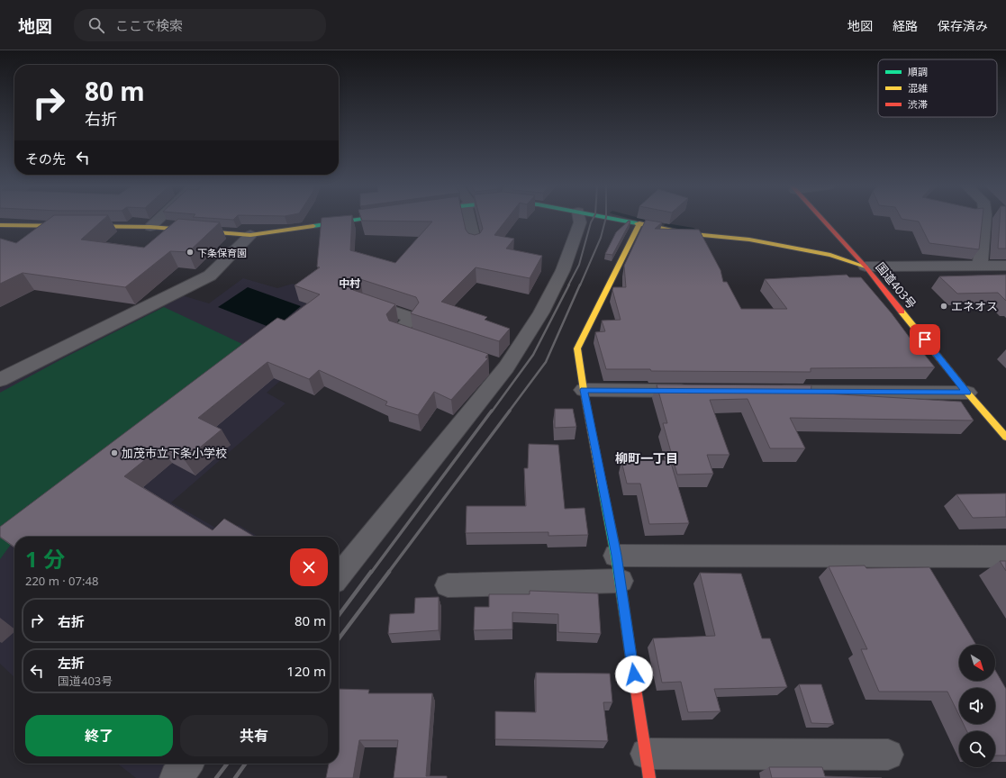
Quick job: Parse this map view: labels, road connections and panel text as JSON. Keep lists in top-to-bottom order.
{
  "streets": {
    "main road": ["国道403号"]
  },
  "districts": ["中村", "柳町一丁目"],
  "places": ["下条保育園", "エネオス", "加茂市立下条小学校"],
  "legend": ["順調", "混雑", "渋滞"],
  "north": "bottom right",
  "page": {
    "header": "地図",
    "search": "ここで検索",
    "nav": ["地図", "経路", "保存済み"],
    "turn": ["80 m", "右折"],
    "then": "その先",
    "heading": ["1 分", "220 m · 07:48"],
    "list": [
      {
        "name": "右折",
        "value": "80 m"
      },
      {
        "name": "左折",
        "note": "国道403号",
        "value": "120 m"
      }
    ],
    "buttons": ["終了", "共有"]
  }
}
